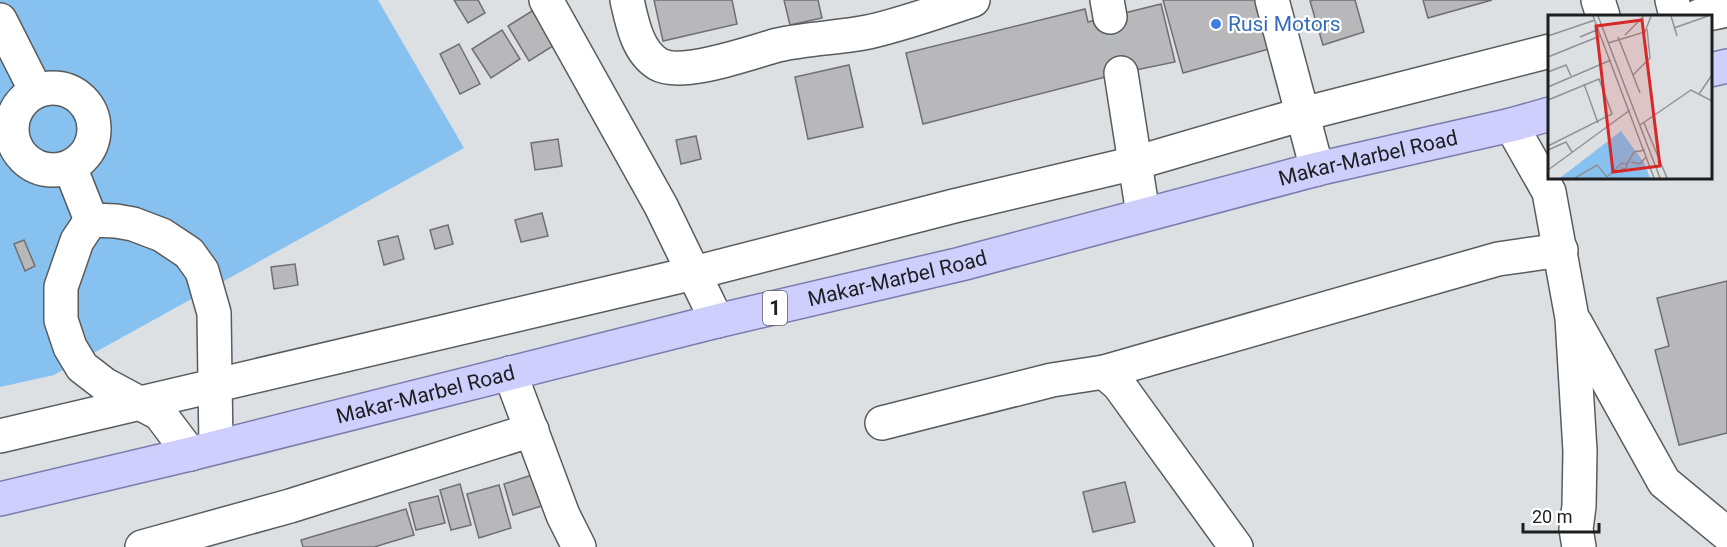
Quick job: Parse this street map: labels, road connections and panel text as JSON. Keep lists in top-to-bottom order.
{
  "streets": {
    "main road": ["Makar-Marbel Road", "1"]
  },
  "places": ["Rusi Motors"],
  "scale_bar": "20 m"
}
